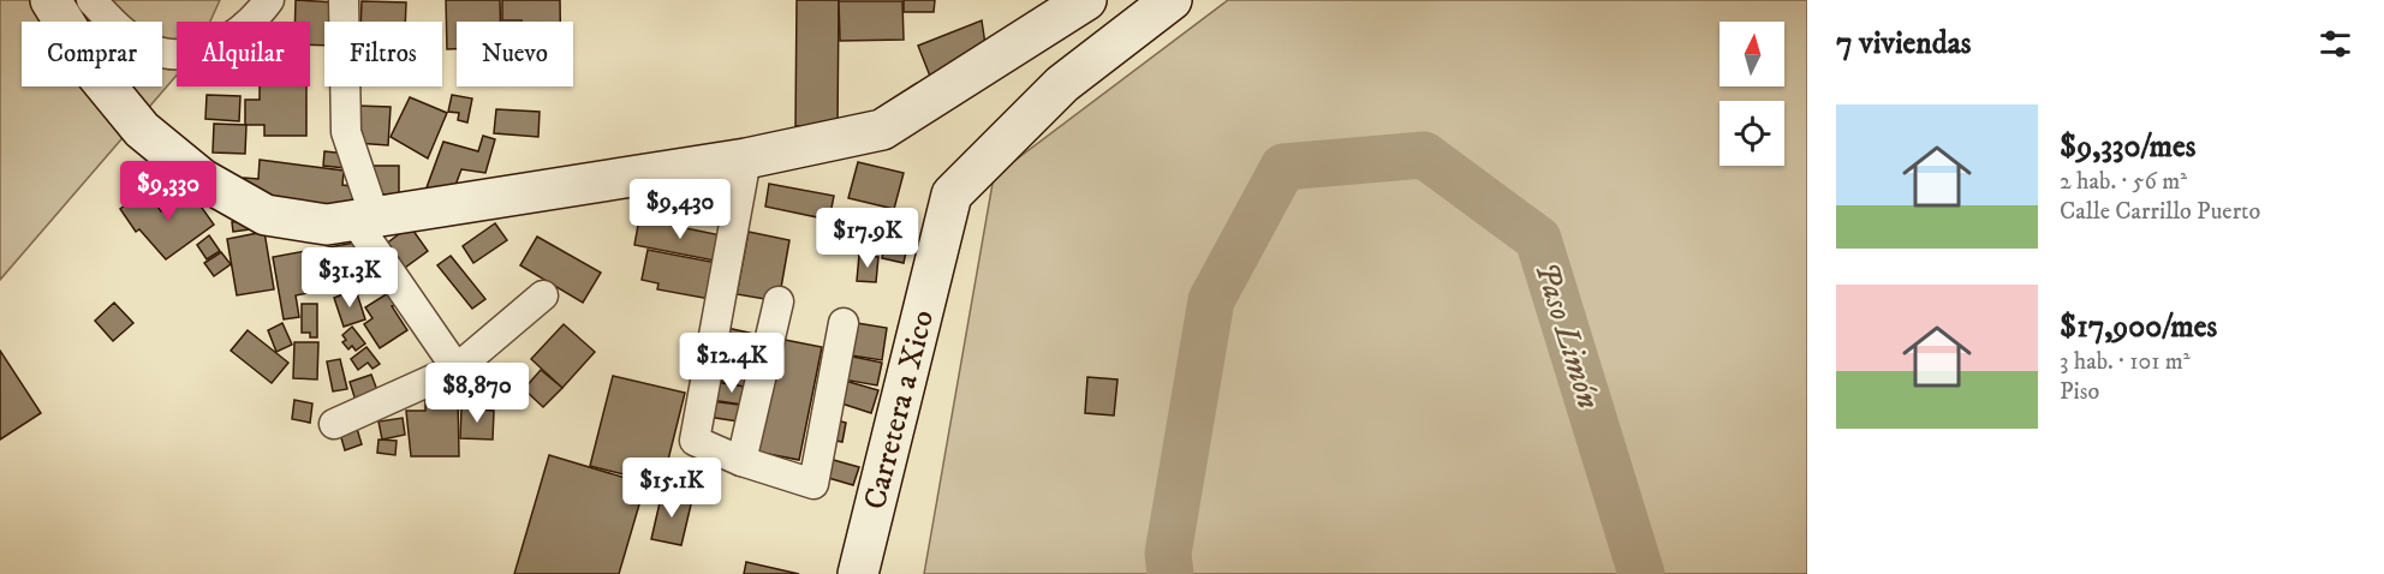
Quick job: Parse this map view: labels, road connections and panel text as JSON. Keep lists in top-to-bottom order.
{
  "streets": {
    "street": ["Carretera a Xico"]
  },
  "water": ["Paso Limón"],
  "north": "top",
  "page": {
    "heading": "7 viviendas",
    "chip": [
      "Comprar",
      "Alquilar",
      "Filtros",
      "Nuevo"
    ],
    "list": [
      {
        "name": "$9,330/mes",
        "note": "2 hab. · 56 m² · Calle Carrillo Puerto"
      },
      {
        "name": "$17,900/mes",
        "note": "3 hab. · 101 m² · Piso"
      }
    ],
    "price": [
      "$9,330",
      "$9,430",
      "$17.9K",
      "$31.3K",
      "$12.4K",
      "$8,870",
      "$15.1K"
    ]
  }
}
